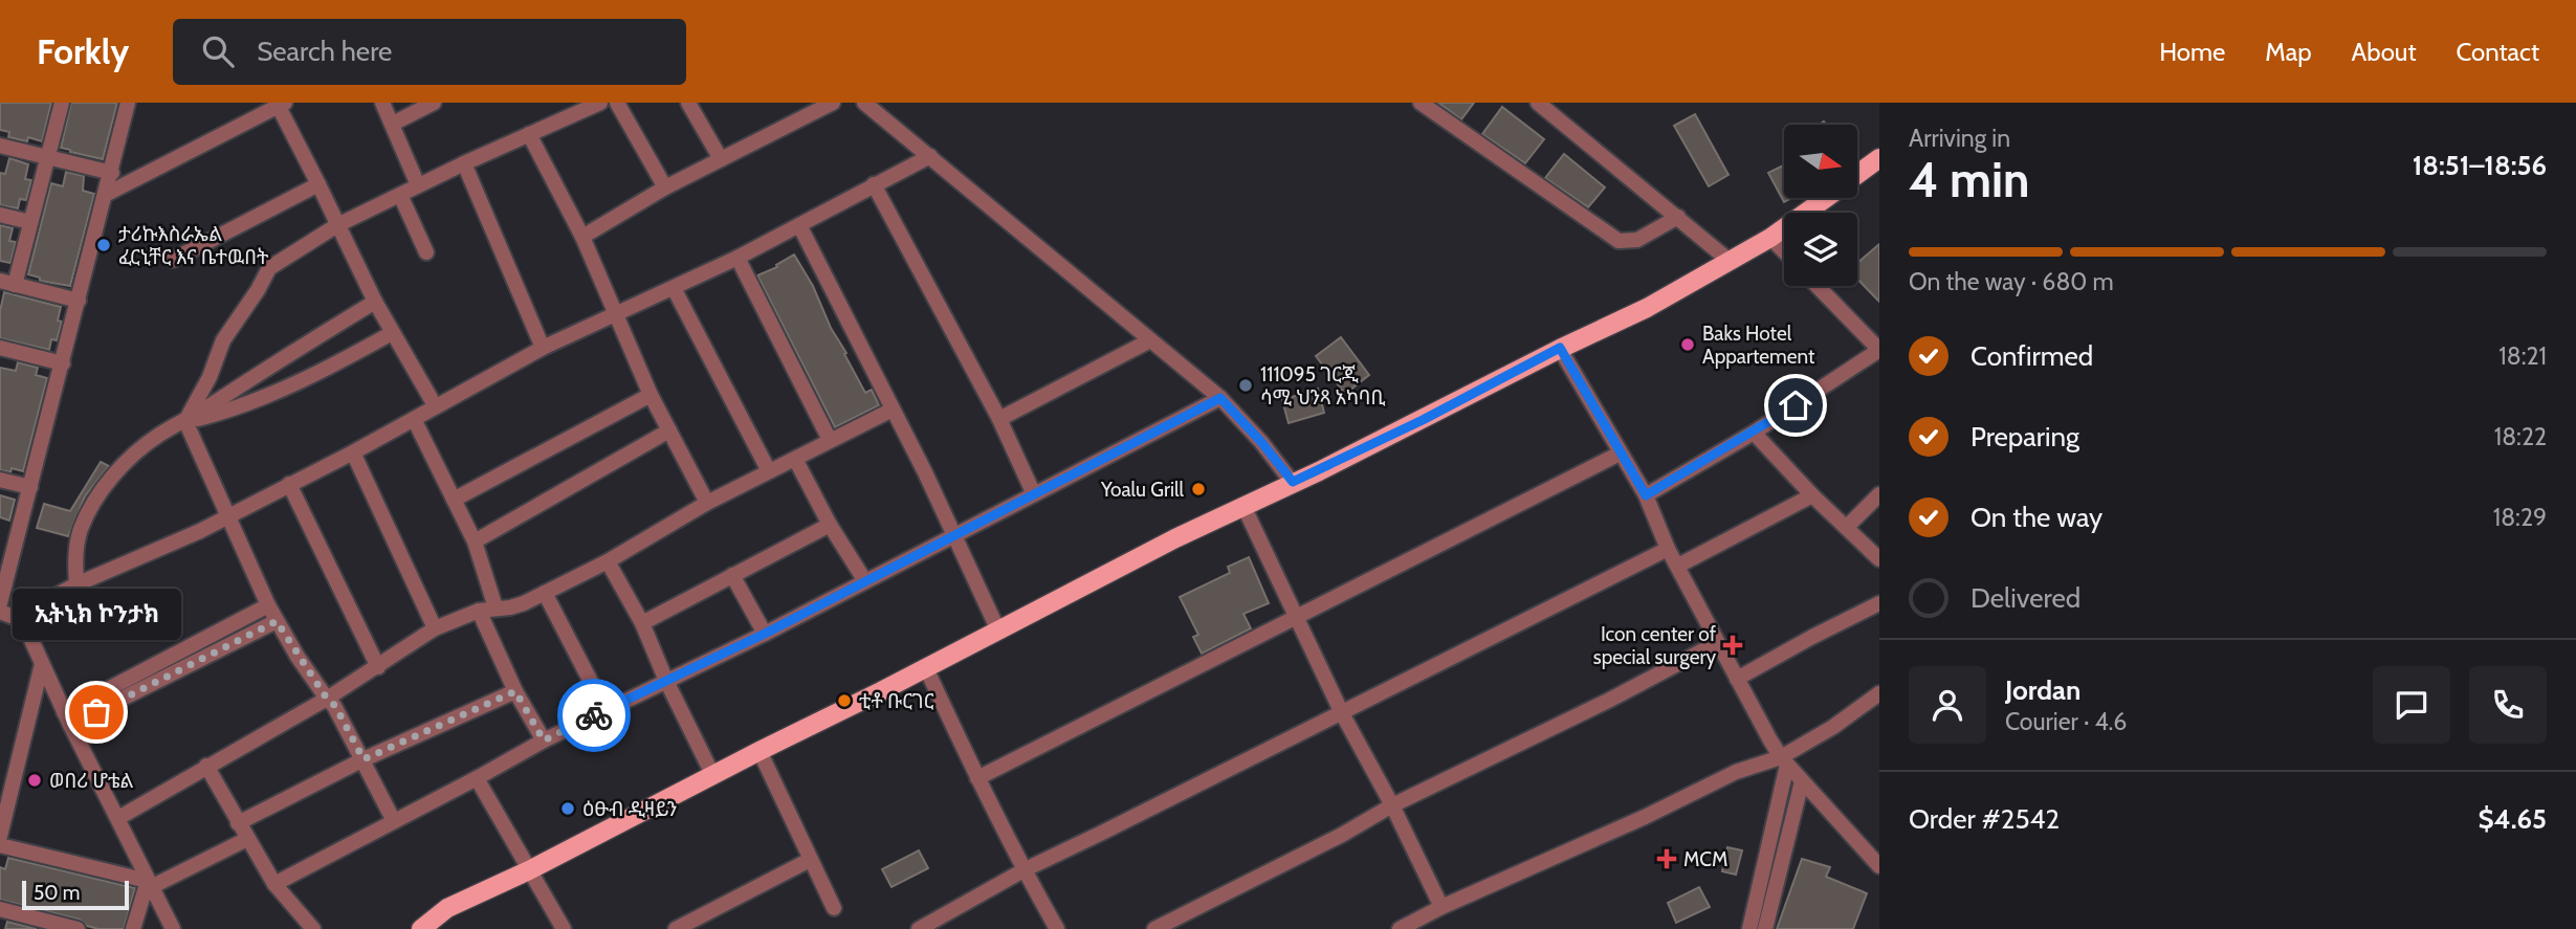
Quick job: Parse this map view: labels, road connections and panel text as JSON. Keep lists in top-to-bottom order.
{
  "places": {
    "other": [
      "ታሪኩእስራኤል ፈርኒቸር እና ቤተዉበት",
      "Baks Hotel Appartement",
      "111095 ገርጂ ሳሚ ህንጻ አካባቢ",
      "Yoalu Grill",
      "ቲቶ ቡርገር",
      "ኢትኒክ ኮንታክ",
      "ወበሪ ሆቴል",
      "ዕፁብ ዲዛይን"
    ],
    "health": ["Icon center of special surgery", "MCM"]
  },
  "scale_bar": "50 m",
  "north": "right",
  "page": {
    "header": "Forkly",
    "search": "Search here",
    "nav": [
      "Home",
      "Map",
      "About",
      "Contact"
    ],
    "heading": ["4 min", "Arriving in", "18:51–18:56"],
    "panel": [
      "Jordan",
      "Courier · 4.6",
      "Order #2542",
      "$4.65"
    ],
    "bar": "On the way · 680 m",
    "list": [
      ["Confirmed", "18:21"],
      ["Preparing", "18:22"],
      ["On the way", "18:29"],
      "Delivered"
    ],
    "bubble": "ኢትኒክ ኮንታክ",
    "scale": "50 m"
  }
}
